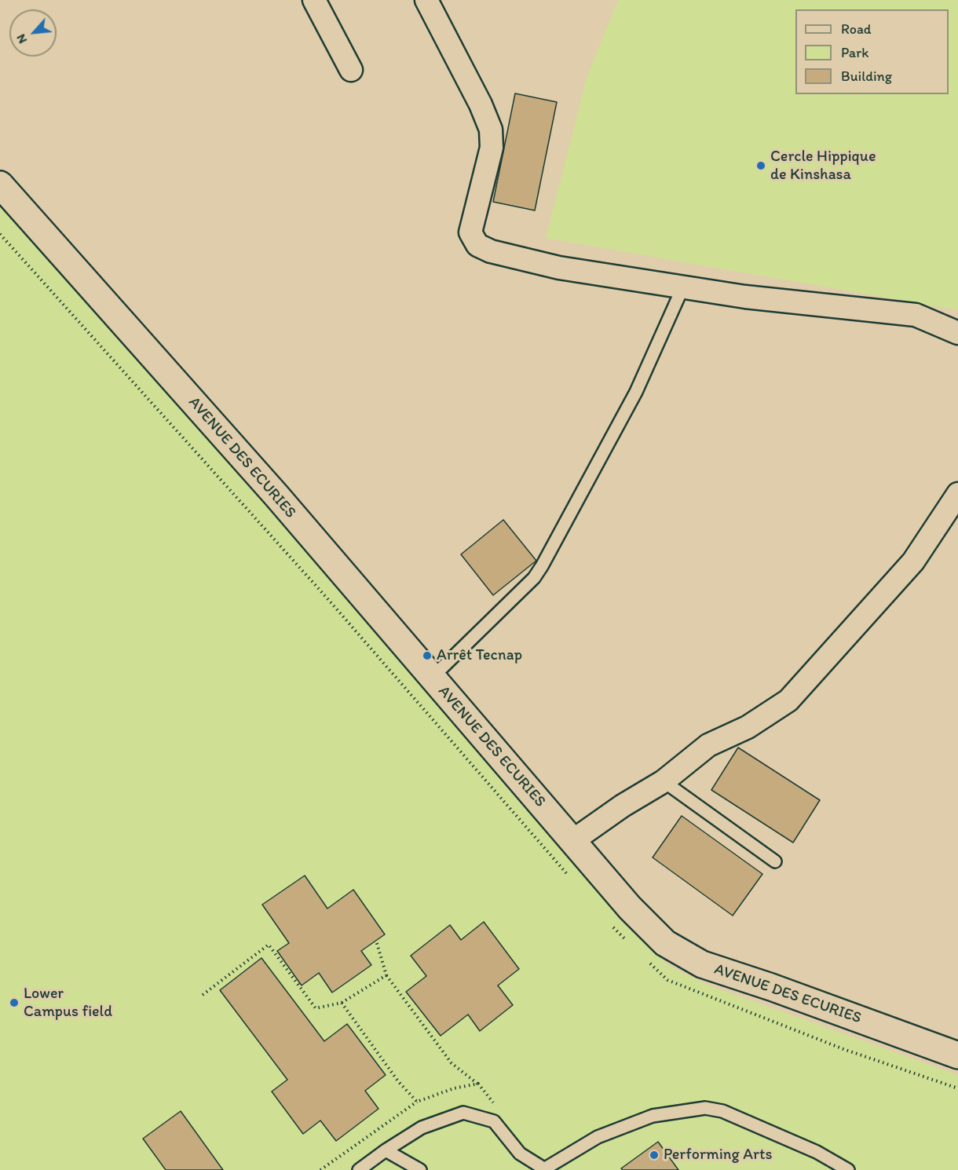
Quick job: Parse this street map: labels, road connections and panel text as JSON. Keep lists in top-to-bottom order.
{
  "streets": {
    "street": ["AVENUE DES ECURIES"]
  },
  "places": [
    "Cercle Hippique de Kinshasa",
    "Arrêt Tecnap",
    "Lower Campus field",
    "Performing Arts"
  ],
  "legend": ["Road", "Park", "Building"],
  "north": "bottom left"
}
